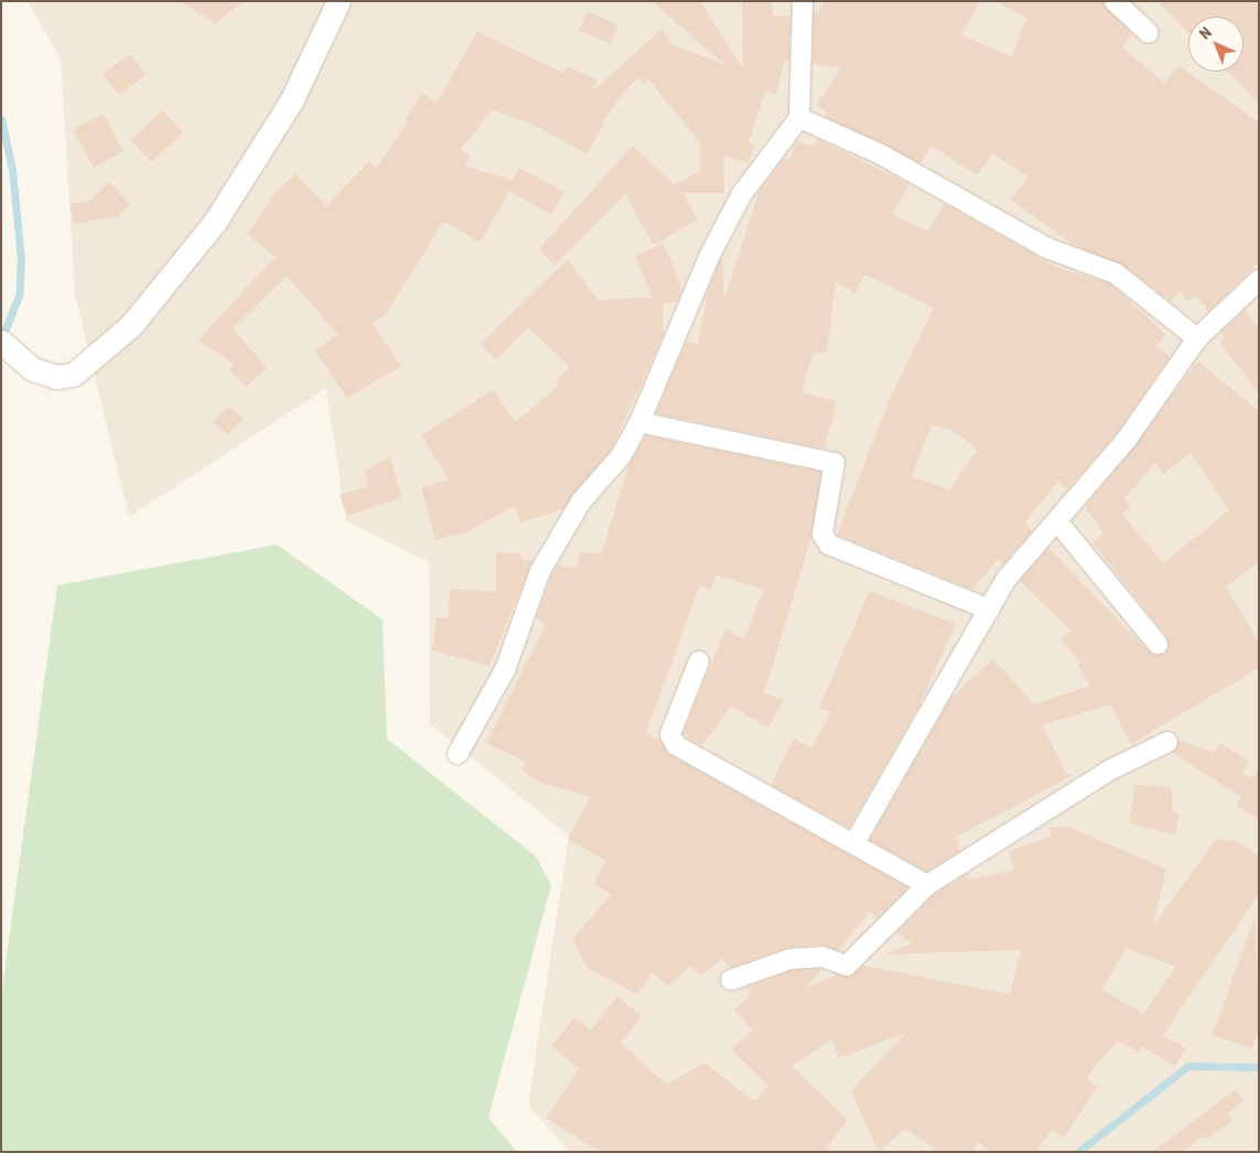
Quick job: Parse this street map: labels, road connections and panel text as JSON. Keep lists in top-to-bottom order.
{
  "north": "top left"
}
